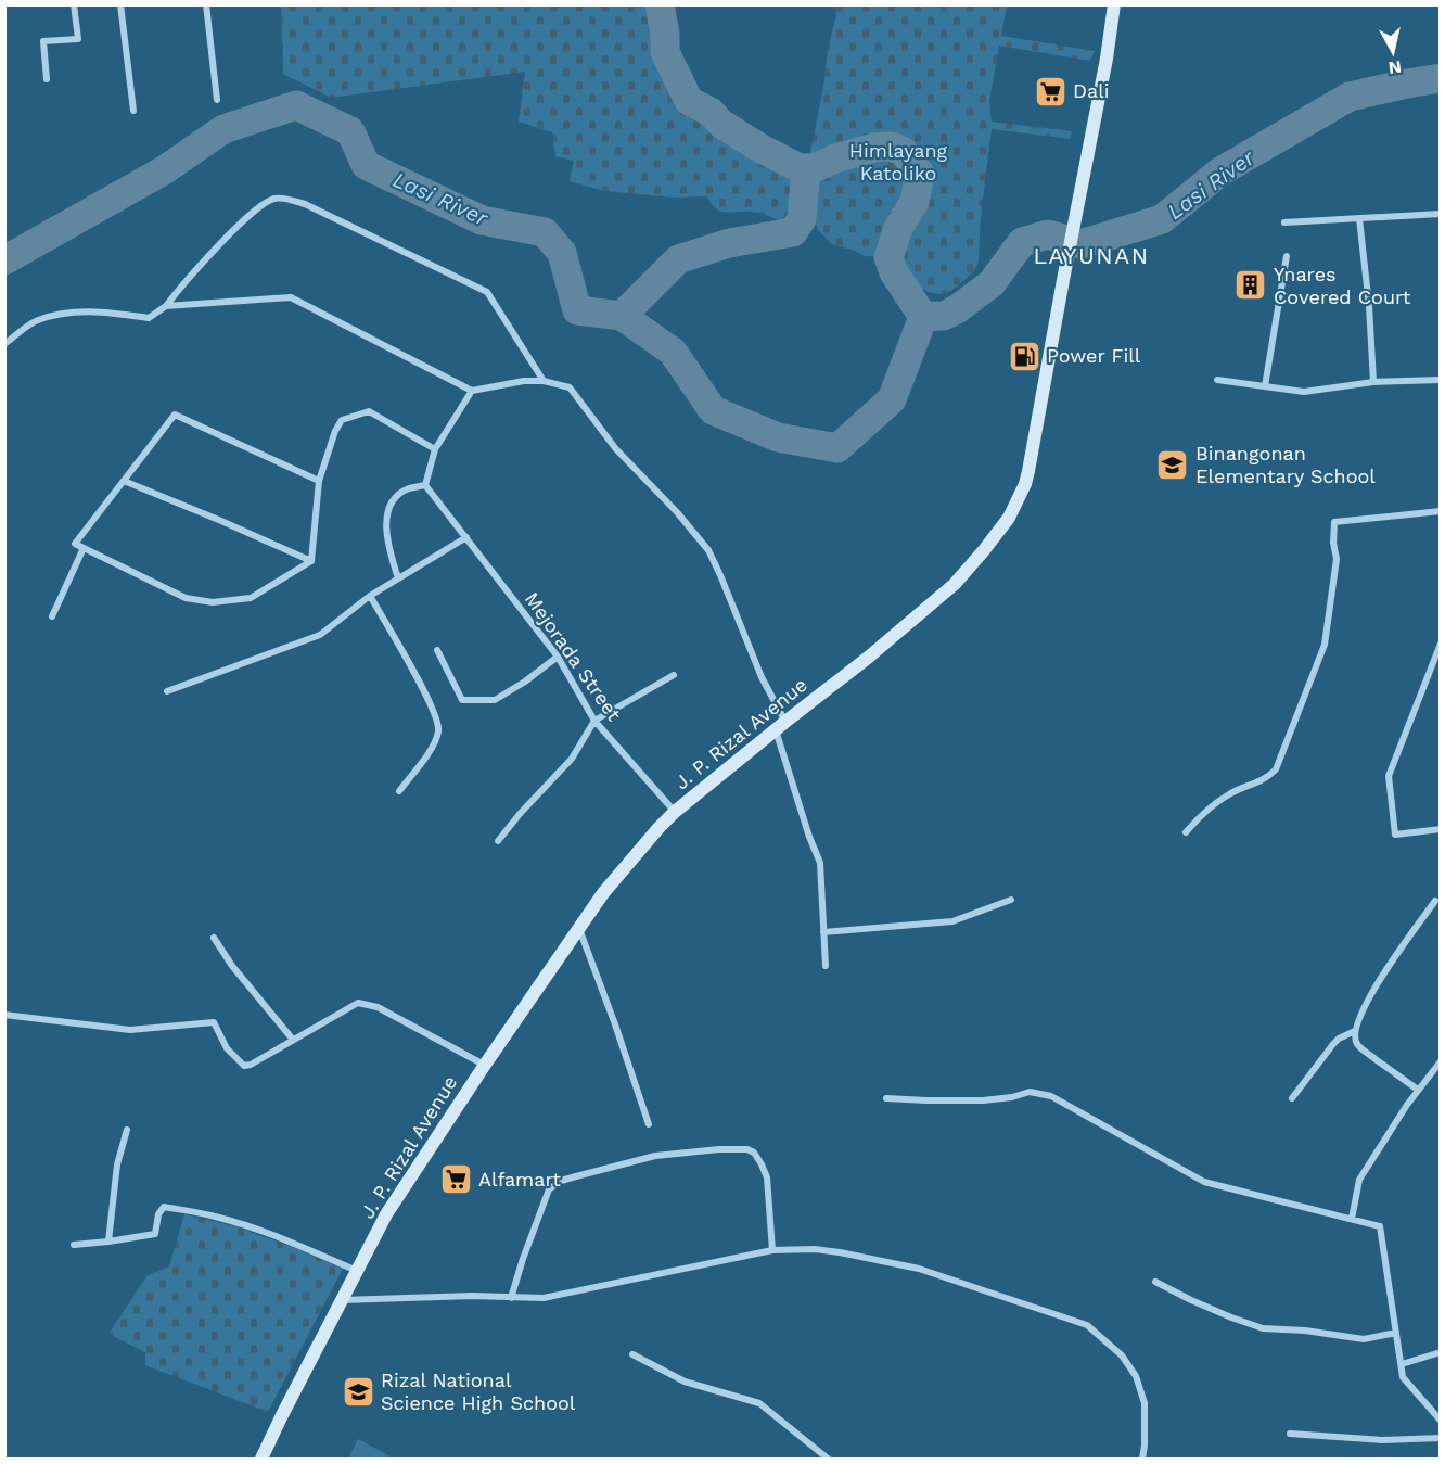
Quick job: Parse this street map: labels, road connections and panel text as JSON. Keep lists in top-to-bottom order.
{
  "streets": {
    "main road": ["J. P. Rizal Avenue"],
    "street": ["Mejorada Street"]
  },
  "crossings": [
    ["Mejorada Street", "J. P. Rizal Avenue"]
  ],
  "districts": ["LAYUNAN"],
  "water": ["Lasi River"],
  "parks": ["Himlayang Katoliko"],
  "places": {
    "supermarket": ["Dali", "Alfamart"],
    "building": ["Ynares Covered Court"],
    "fuel station": ["Power Fill"],
    "school or university": ["Binangonan Elementary School", "Rizal National Science High School"]
  },
  "north": "bottom"
}
